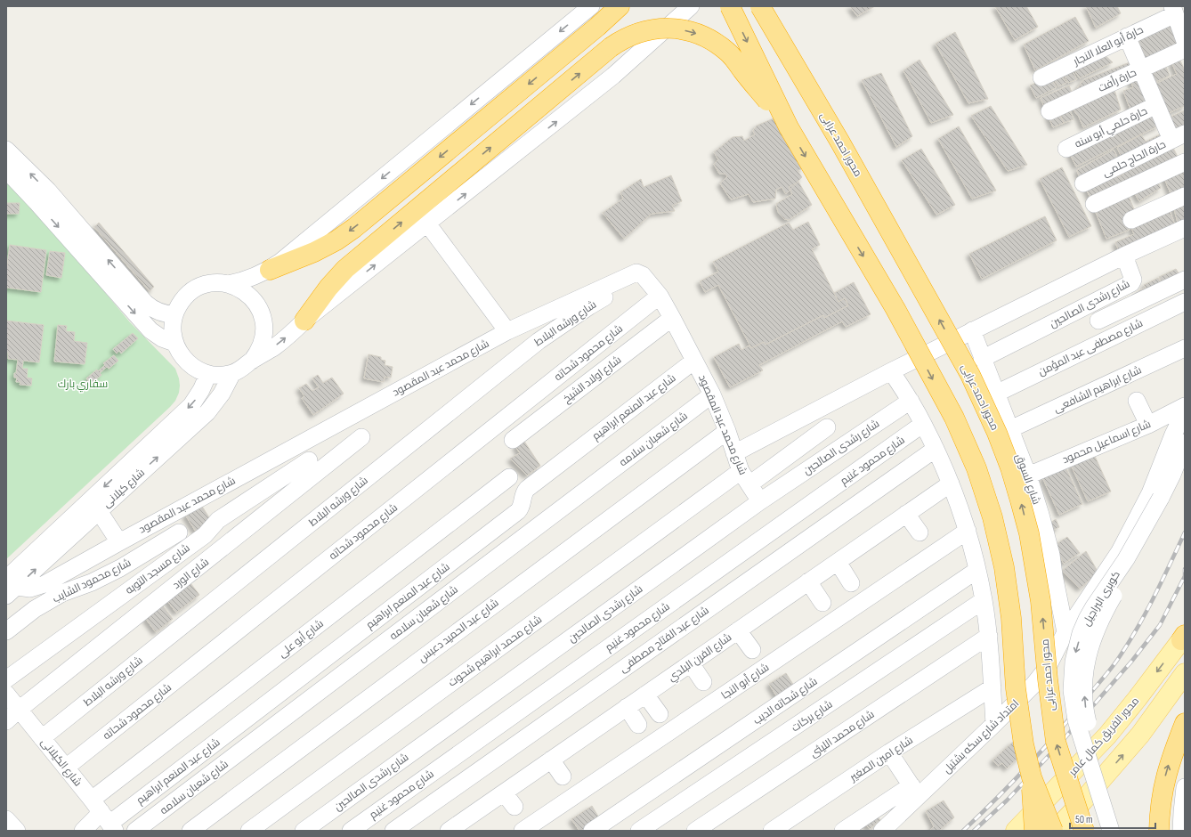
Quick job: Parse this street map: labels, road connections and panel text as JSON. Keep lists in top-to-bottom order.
{
  "streets": {
    "highway": ["محور احمد عرابى"],
    "main road": ["محور الفريق كمال عامر"],
    "street": [
      "حارة أبو العلا النجار",
      "حارة رأفت",
      "حارة حلمي أبو سنه",
      "حارة الحاج حلمى",
      "شارع رشدى الصالحين",
      "شارع ورشه البلاط",
      "شارع مصطفى عبد المؤمن",
      "شارع محمود شحاته",
      "شارع محمد عبد المقصود",
      "شارع اولاد الشيخ",
      "شارع ابراهيم الشافعى",
      "شارع عبد المنعم ابراهيم",
      "شارع شعبان سلامه",
      "شارع اسماعيل محمود",
      "شارع محمود غنيم",
      "شارع السوق",
      "شارع كيلانى",
      "شارع مسجد التوبه",
      "شارع الورد",
      "شارع محمود الشايب",
      "كوبرى البراجيل",
      "شارع عبد الحميد دعبس",
      "شارع أبو على",
      "شارع عبد الفتاح مصطفى",
      "شارع محمد ابراهيم شحوت",
      "شارع الفرن البلدي",
      "شارع أبو النجا",
      "شارع شحاته الديب",
      "شارع بركات",
      "شارع محمد الليثى",
      "امتداد شارع سكه بشتيل",
      "شارع امين الصغير",
      "شارع الكيلانى"
    ]
  },
  "crossings": [
    ["شارع رشدى الصالحين", "شارع محمد عبد المقصود"],
    ["شارع رشدى الصالحين", "شارع السوق"],
    ["شارع ورشه البلاط", "شارع محمد عبد المقصود"],
    ["شارع ورشه البلاط", "شارع الكيلانى"],
    ["شارع مصطفى عبد المؤمن", "شارع السوق"],
    ["شارع محمود شحاته", "شارع محمد عبد المقصود"],
    ["شارع محمود شحاته", "شارع الكيلانى"],
    ["شارع محمد عبد المقصود", "شارع اولاد الشيخ"],
    ["شارع محمد عبد المقصود", "شارع عبد المنعم ابراهيم"],
    ["شارع محمد عبد المقصود", "شارع شعبان سلامه"],
    ["شارع محمد عبد المقصود", "شارع كيلانى"],
    ["شارع محمد عبد المقصود", "شارع عبد الحميد دعبس"],
    ["شارع محمد عبد المقصود", "شارع محمد ابراهيم شحوت"],
    ["شارع ابراهيم الشافعى", "شارع السوق"],
    ["شارع عبد المنعم ابراهيم", "شارع أبو على"],
    ["شارع عبد المنعم ابراهيم", "شارع الكيلانى"],
    ["شارع اسماعيل محمود", "شارع السوق"],
    ["شارع السوق", "امتداد شارع سكه بشتيل"],
    ["شارع الورد", "شارع الكيلانى"],
    ["شارع أبو على", "شارع الكيلانى"]
  ],
  "parks": ["سفاري بارك"],
  "scale_bar": "50 m"
}
